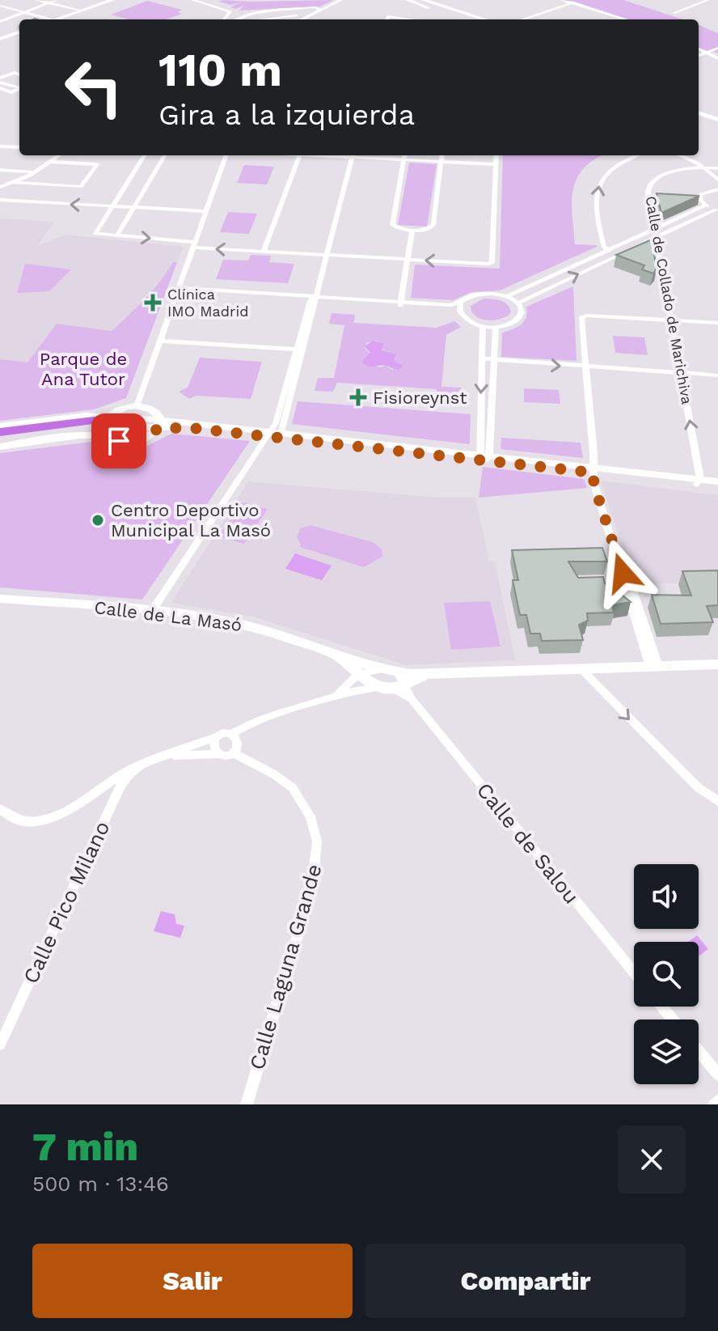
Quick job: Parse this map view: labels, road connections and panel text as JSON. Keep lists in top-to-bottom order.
{
  "streets": {
    "street": [
      "Calle de Collado de Marichiva",
      "Calle de La Masó",
      "Calle de Salou",
      "Calle Pico Milano",
      "Calle Laguna Grande"
    ]
  },
  "crossings": [
    ["Calle de La Masó", "Calle de Salou"],
    ["Calle de La Masó", "Calle Pico Milano"],
    ["Calle de Salou", "Calle Pico Milano"],
    ["Calle Pico Milano", "Calle Laguna Grande"]
  ],
  "parks": ["Parque de Ana Tutor"],
  "places": {
    "health": ["Clínica IMO Madrid", "Fisioreynst"],
    "other": ["Centro Deportivo Municipal La Masó"]
  },
  "page": {
    "turn": ["110 m", "Gira a la izquierda"],
    "heading": ["7 min", "500 m · 13:46"],
    "buttons": ["Salir", "Compartir"]
  }
}
